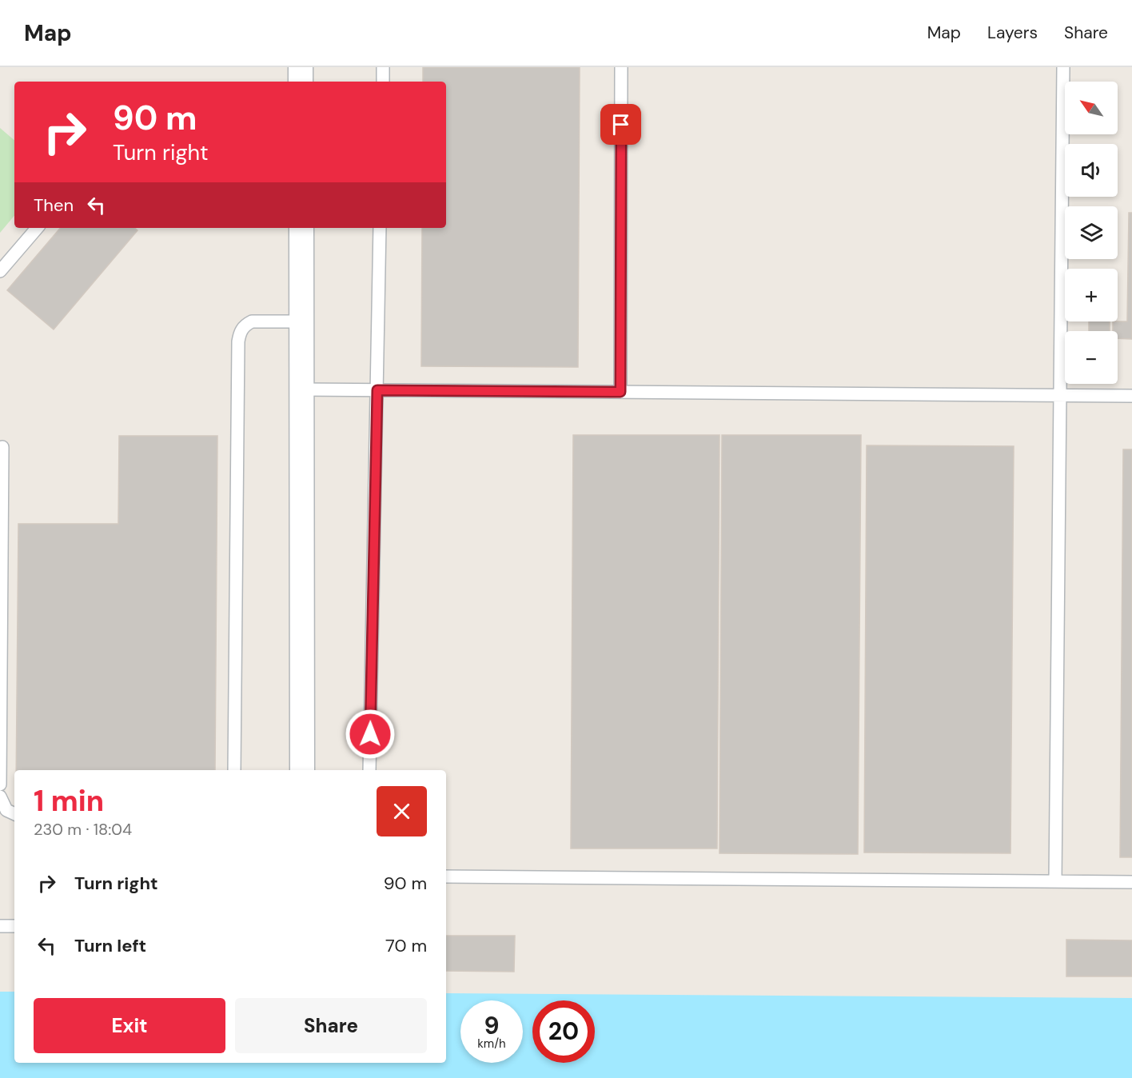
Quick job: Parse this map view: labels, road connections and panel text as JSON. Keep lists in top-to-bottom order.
{
  "north": "top left",
  "page": {
    "header": "Map",
    "nav": ["Map", "Layers", "Share"],
    "map_buttons": ["+", "−"],
    "turn": ["90 m", "Turn right"],
    "then": "Then",
    "heading": ["1 min", "230 m · 18:04"],
    "list": [
      {
        "name": "Turn right",
        "value": "90 m"
      },
      {
        "name": "Turn left",
        "value": "70 m"
      }
    ],
    "buttons": ["Exit", "Share"],
    "speed": "9 km/h",
    "limit": "20"
  }
}
